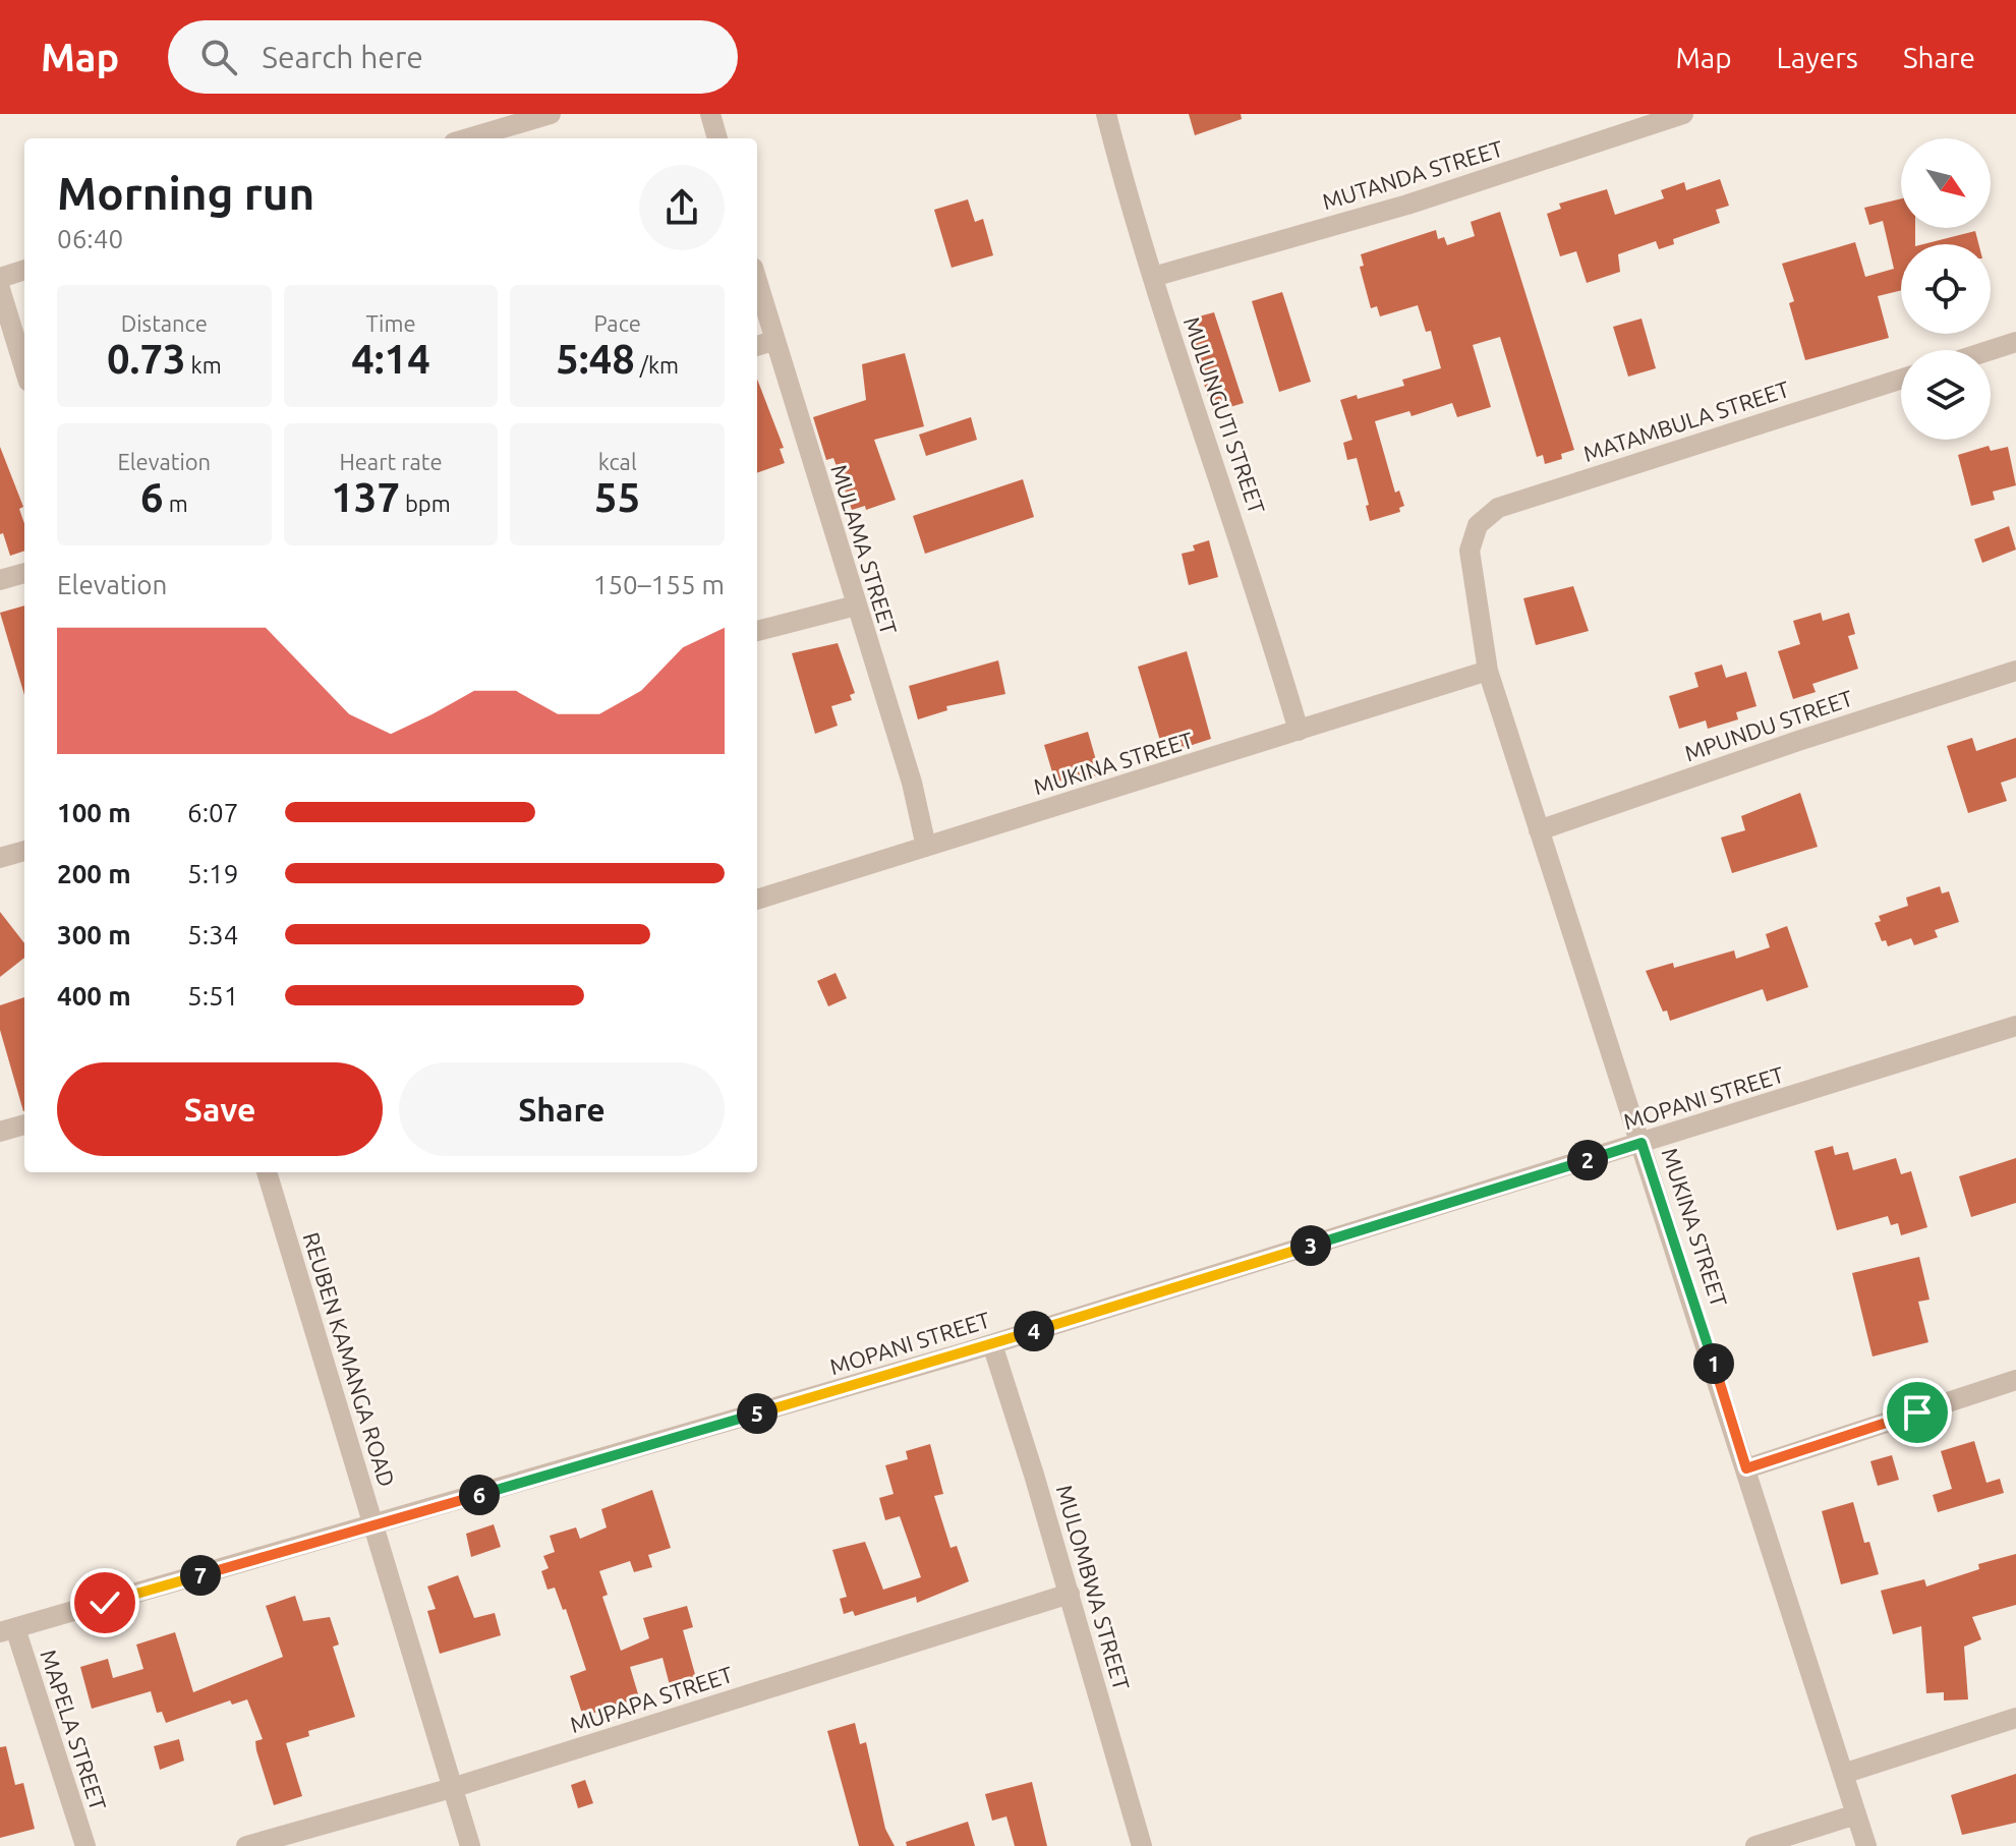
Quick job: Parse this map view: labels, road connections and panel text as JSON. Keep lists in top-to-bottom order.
{
  "streets": {
    "street": [
      "MUTANDA STREET",
      "MULUNGUTI STREET",
      "MATAMBULA STREET",
      "MULAMA STREET",
      "MPUNDU STREET",
      "MUKINA STREET",
      "MOPANI STREET",
      "REUBEN KAMANGA ROAD",
      "MULOMBWA STREET",
      "MUPAPA STREET",
      "MAPELA STREET"
    ]
  },
  "crossings": [
    ["MUTANDA STREET", "MULUNGUTI STREET"],
    ["MULUNGUTI STREET", "MUKINA STREET"],
    ["MATAMBULA STREET", "MUKINA STREET"],
    ["MULAMA STREET", "MUKINA STREET"],
    ["MPUNDU STREET", "MUKINA STREET"],
    ["MUKINA STREET", "MOPANI STREET"],
    ["MOPANI STREET", "REUBEN KAMANGA ROAD"],
    ["MOPANI STREET", "MULOMBWA STREET"],
    ["MOPANI STREET", "MAPELA STREET"],
    ["REUBEN KAMANGA ROAD", "MUPAPA STREET"],
    ["MULOMBWA STREET", "MUPAPA STREET"]
  ],
  "north": "bottom right",
  "page": {
    "header": "Map",
    "search": "Search here",
    "nav": ["Map", "Layers", "Share"],
    "heading": ["Morning run", "06:40"],
    "stats": [
      ["Distance", "0.73 km"],
      ["Time", "4:14"],
      ["Pace", "5:48 /km"],
      ["Elevation", "6 m"],
      ["Heart rate", "137 bpm"],
      ["kcal", "55"]
    ],
    "chart": ["Elevation", "150–155 m"],
    "list": [
      {
        "name": "100 m",
        "note": "6:07"
      },
      {
        "name": "200 m",
        "note": "5:19"
      },
      {
        "name": "300 m",
        "note": "5:34"
      },
      {
        "name": "400 m",
        "note": "5:51"
      }
    ],
    "buttons": ["Save", "Share"],
    "pins": [
      "2",
      "3",
      "4",
      "1",
      "5",
      "6",
      "7"
    ]
  }
}
